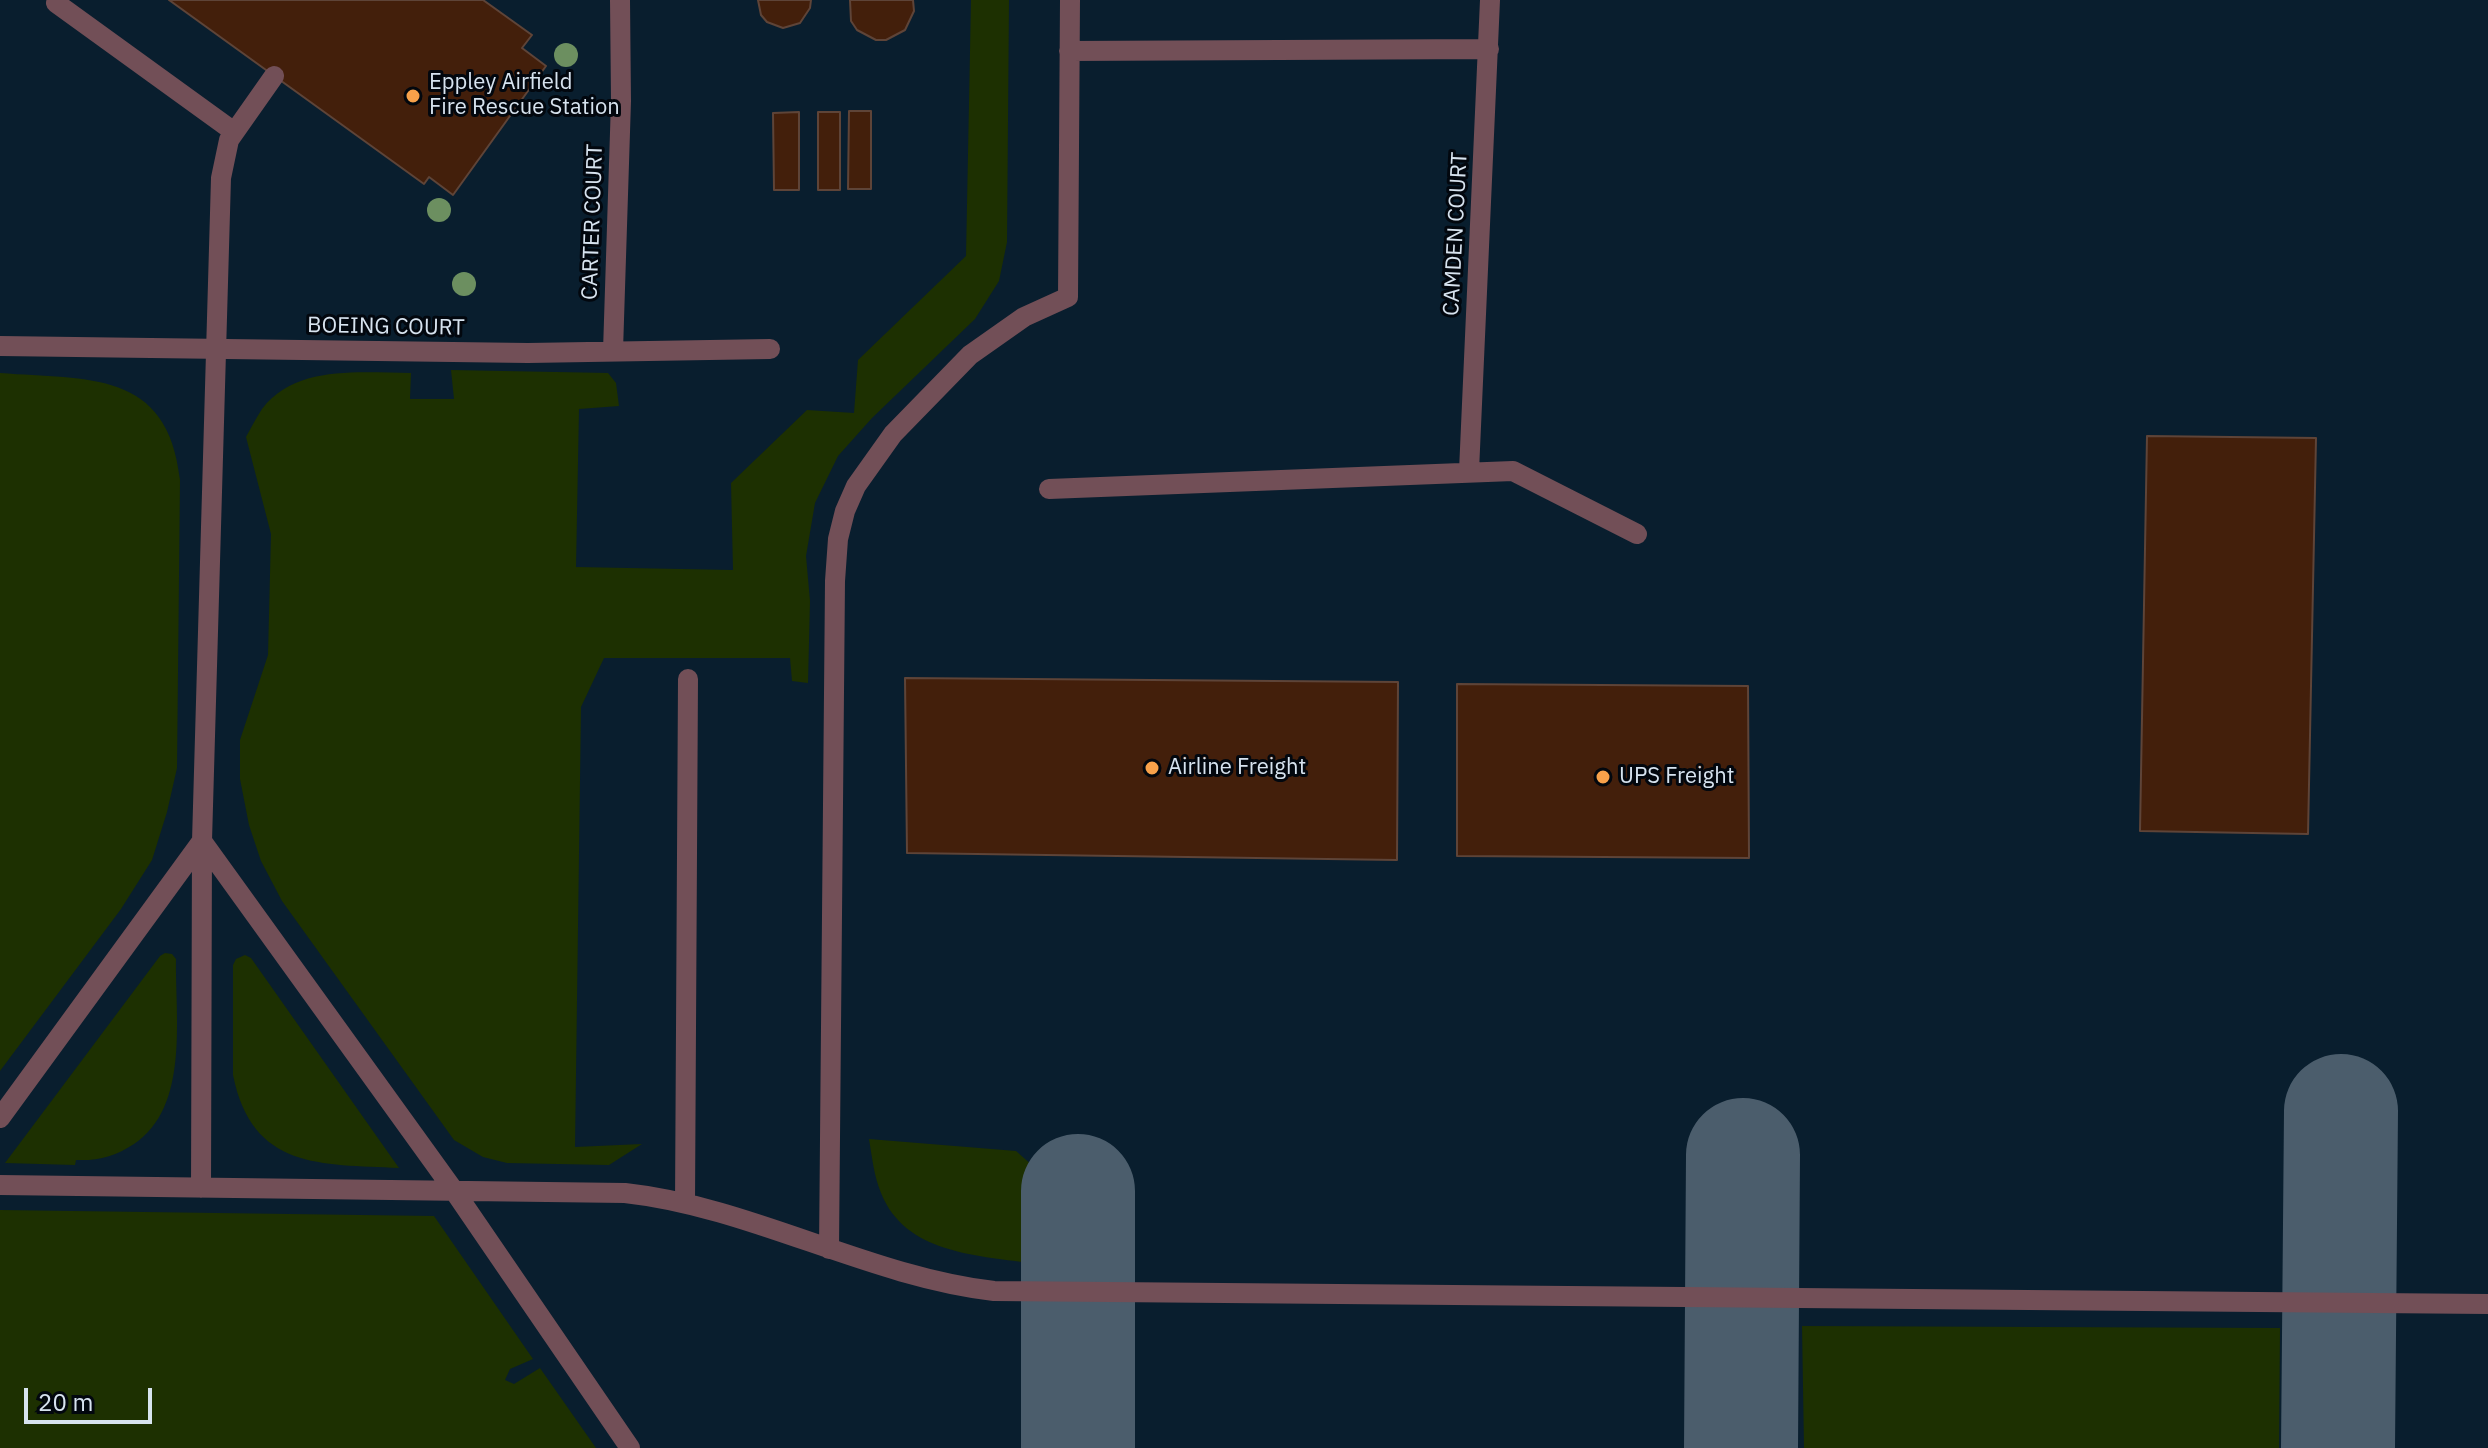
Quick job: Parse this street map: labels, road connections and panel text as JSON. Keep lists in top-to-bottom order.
{
  "streets": {
    "lane": ["CARTER COURT", "CAMDEN COURT", "BOEING COURT"]
  },
  "crossings": [
    ["CARTER COURT", "BOEING COURT"]
  ],
  "places": ["Eppley Airfield Fire Rescue Station", "Airline Freight", "UPS Freight"],
  "scale_bar": "20 m"
}
